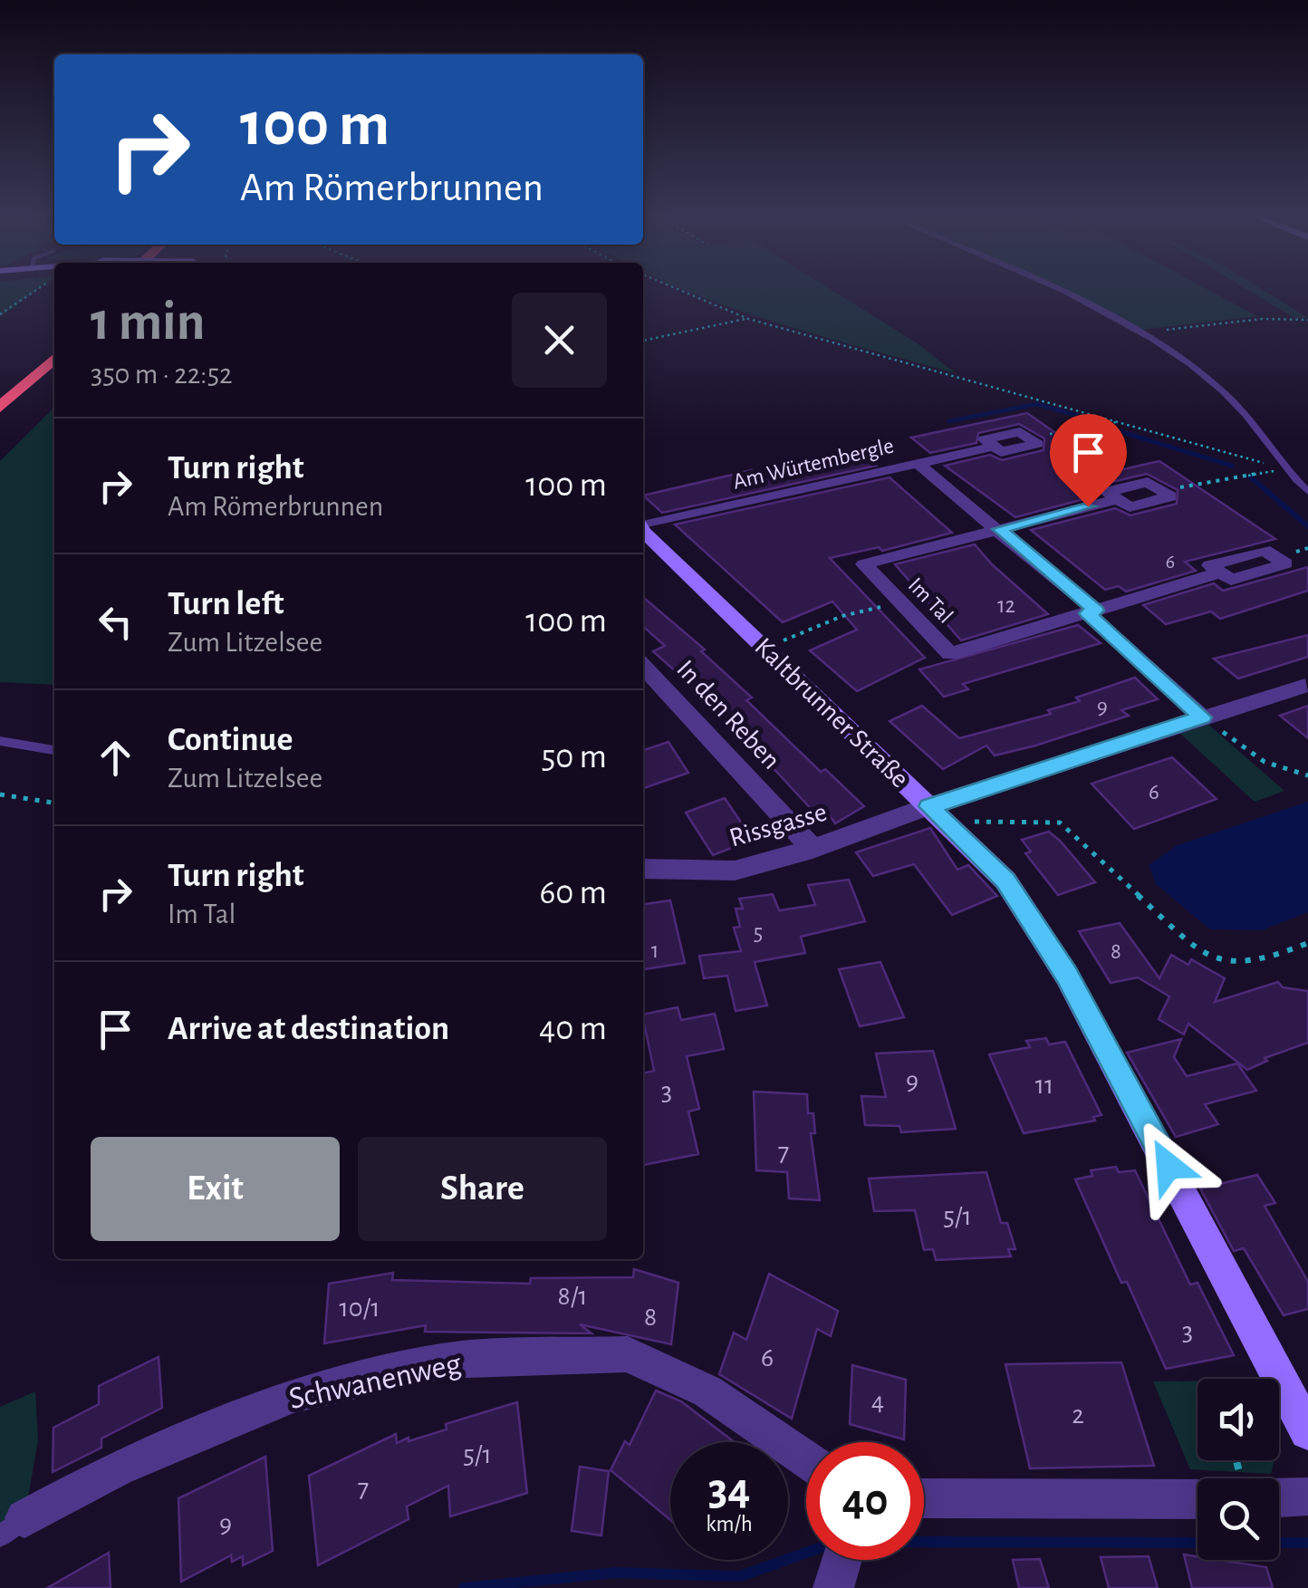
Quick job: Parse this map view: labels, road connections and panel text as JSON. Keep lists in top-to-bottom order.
{
  "streets": {
    "street": [
      "Am Würtembergle",
      "Im Tal",
      "Kaltbrunner Straße",
      "In den Reben",
      "Rissgasse",
      "Schwanenweg"
    ]
  },
  "crossings": [
    ["Kaltbrunner Straße", "Rissgasse"],
    ["In den Reben", "Rissgasse"]
  ],
  "house_numbers": [
    "6",
    "12",
    "9",
    "6",
    "5",
    "1",
    "8",
    "9",
    "11",
    "3",
    "7",
    "5/1",
    "8/1",
    "10/1",
    "8",
    "3",
    "6",
    "4",
    "2",
    "5/1",
    "7",
    "9"
  ],
  "page": {
    "turn": ["100 m", "Am Römerbrunnen"],
    "heading": ["1 min", "350 m · 22:52"],
    "list": [
      {
        "name": "Turn right",
        "note": "Am Römerbrunnen",
        "value": "100 m"
      },
      {
        "name": "Turn left",
        "note": "Zum Litzelsee",
        "value": "100 m"
      },
      {
        "name": "Continue",
        "note": "Zum Litzelsee",
        "value": "50 m"
      },
      {
        "name": "Turn right",
        "note": "Im Tal",
        "value": "60 m"
      },
      {
        "name": "Arrive at destination",
        "value": "40 m"
      }
    ],
    "buttons": ["Exit", "Share"],
    "speed": "34 km/h",
    "limit": "40"
  }
}
